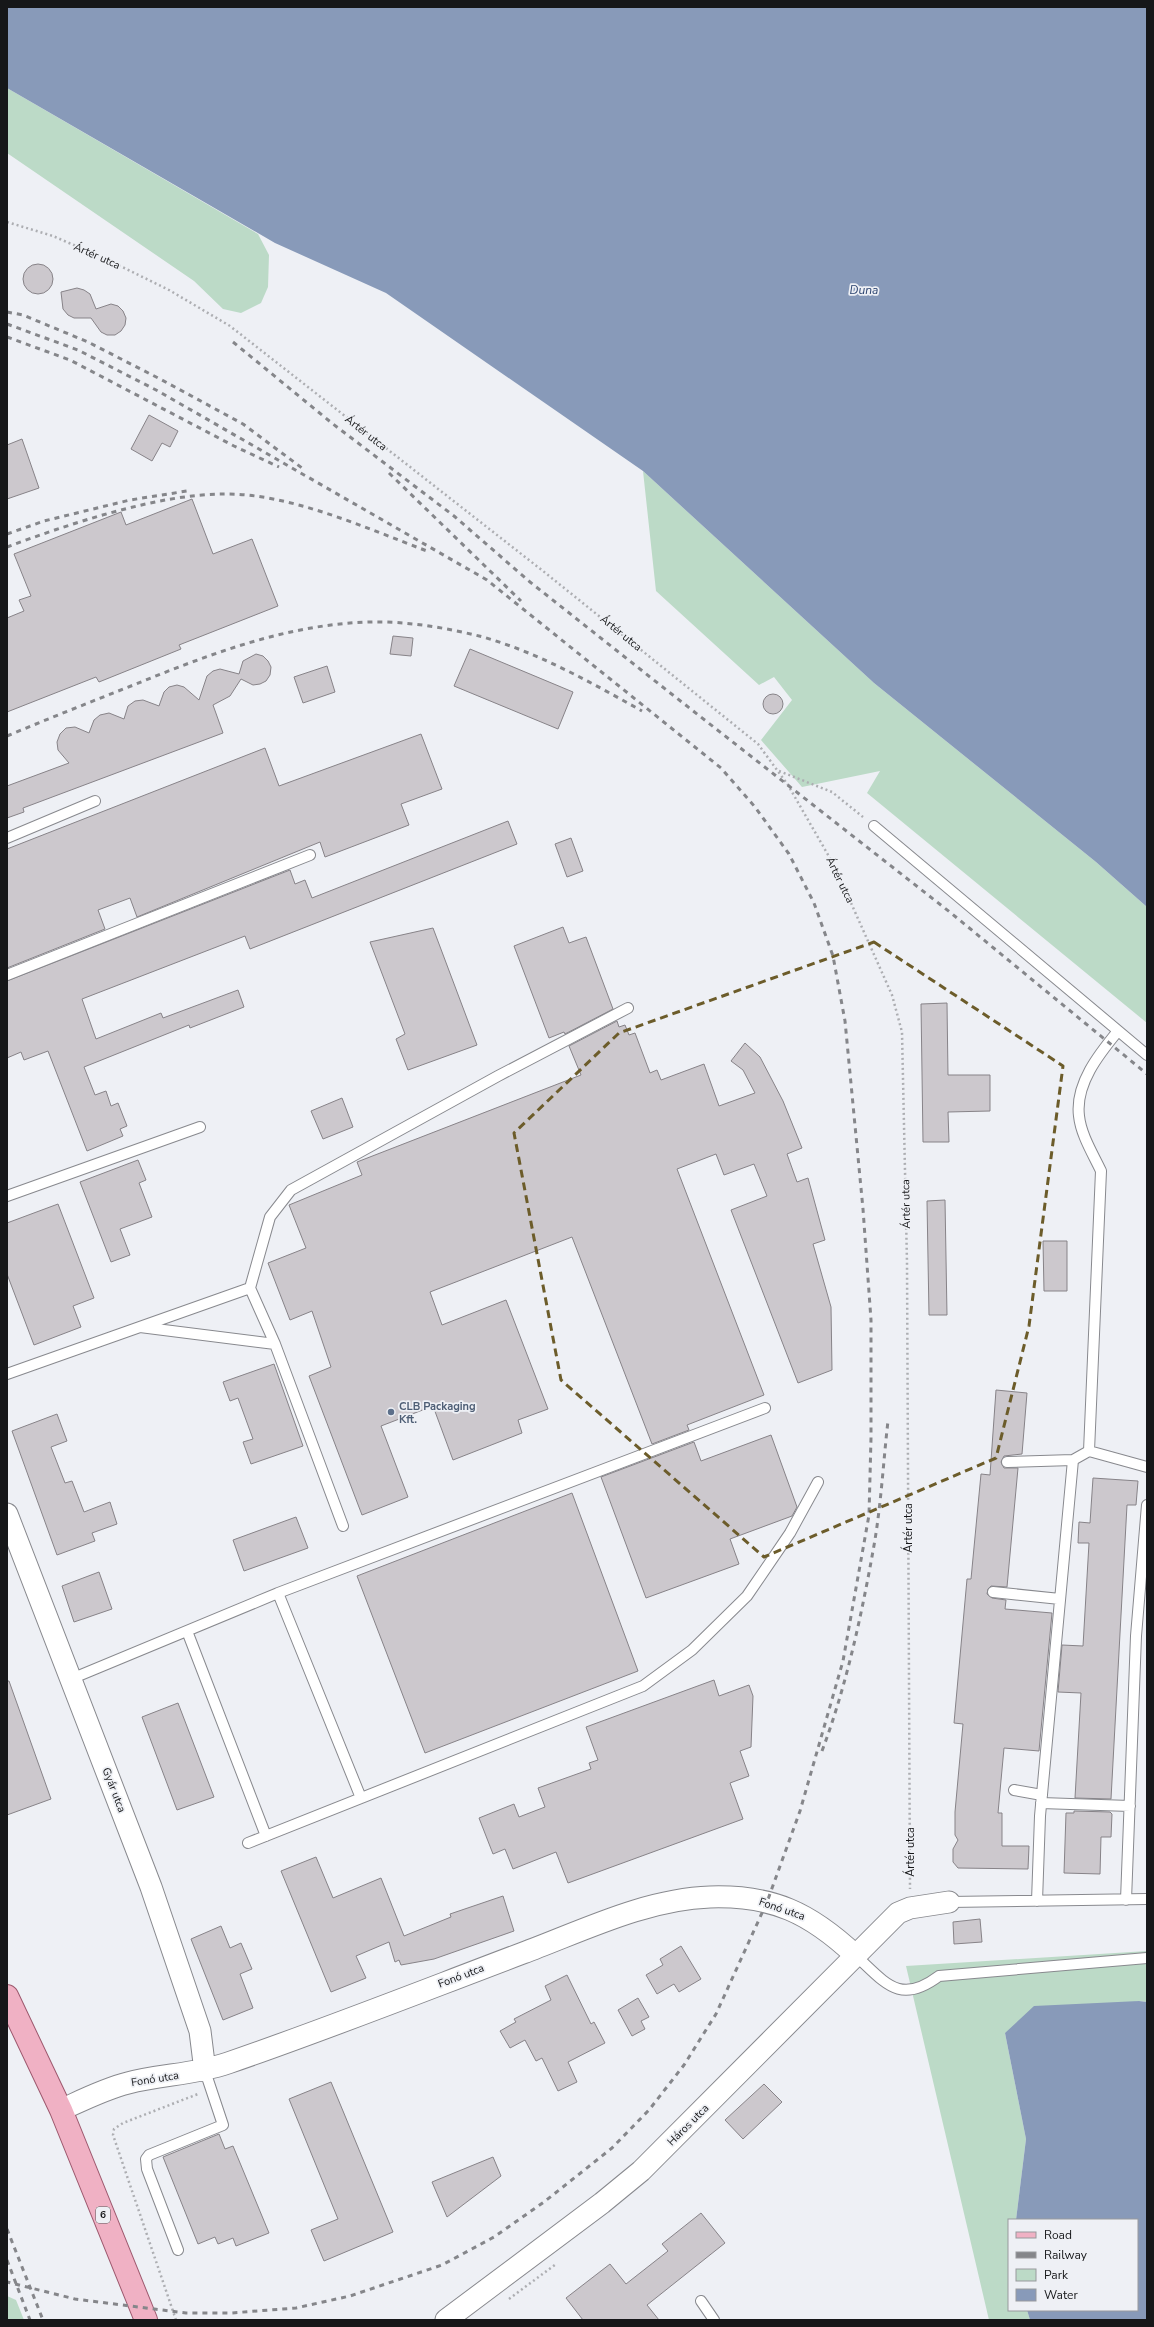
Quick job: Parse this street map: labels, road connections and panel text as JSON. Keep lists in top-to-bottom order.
{
  "streets": {
    "main road": ["6"],
    "street": ["Gyár utca", "Fonó utca", "Háros utca"],
    "path": ["Ártér utca"]
  },
  "crossings": [
    ["Ártér utca", "Háros utca"],
    ["Gyár utca", "Fonó utca"],
    ["Fonó utca", "Háros utca"],
    ["Fonó utca", "6"]
  ],
  "water": ["Duna"],
  "places": ["CLB Packaging Kft."],
  "legend": [
    "Road",
    "Railway",
    "Park",
    "Water"
  ]
}
